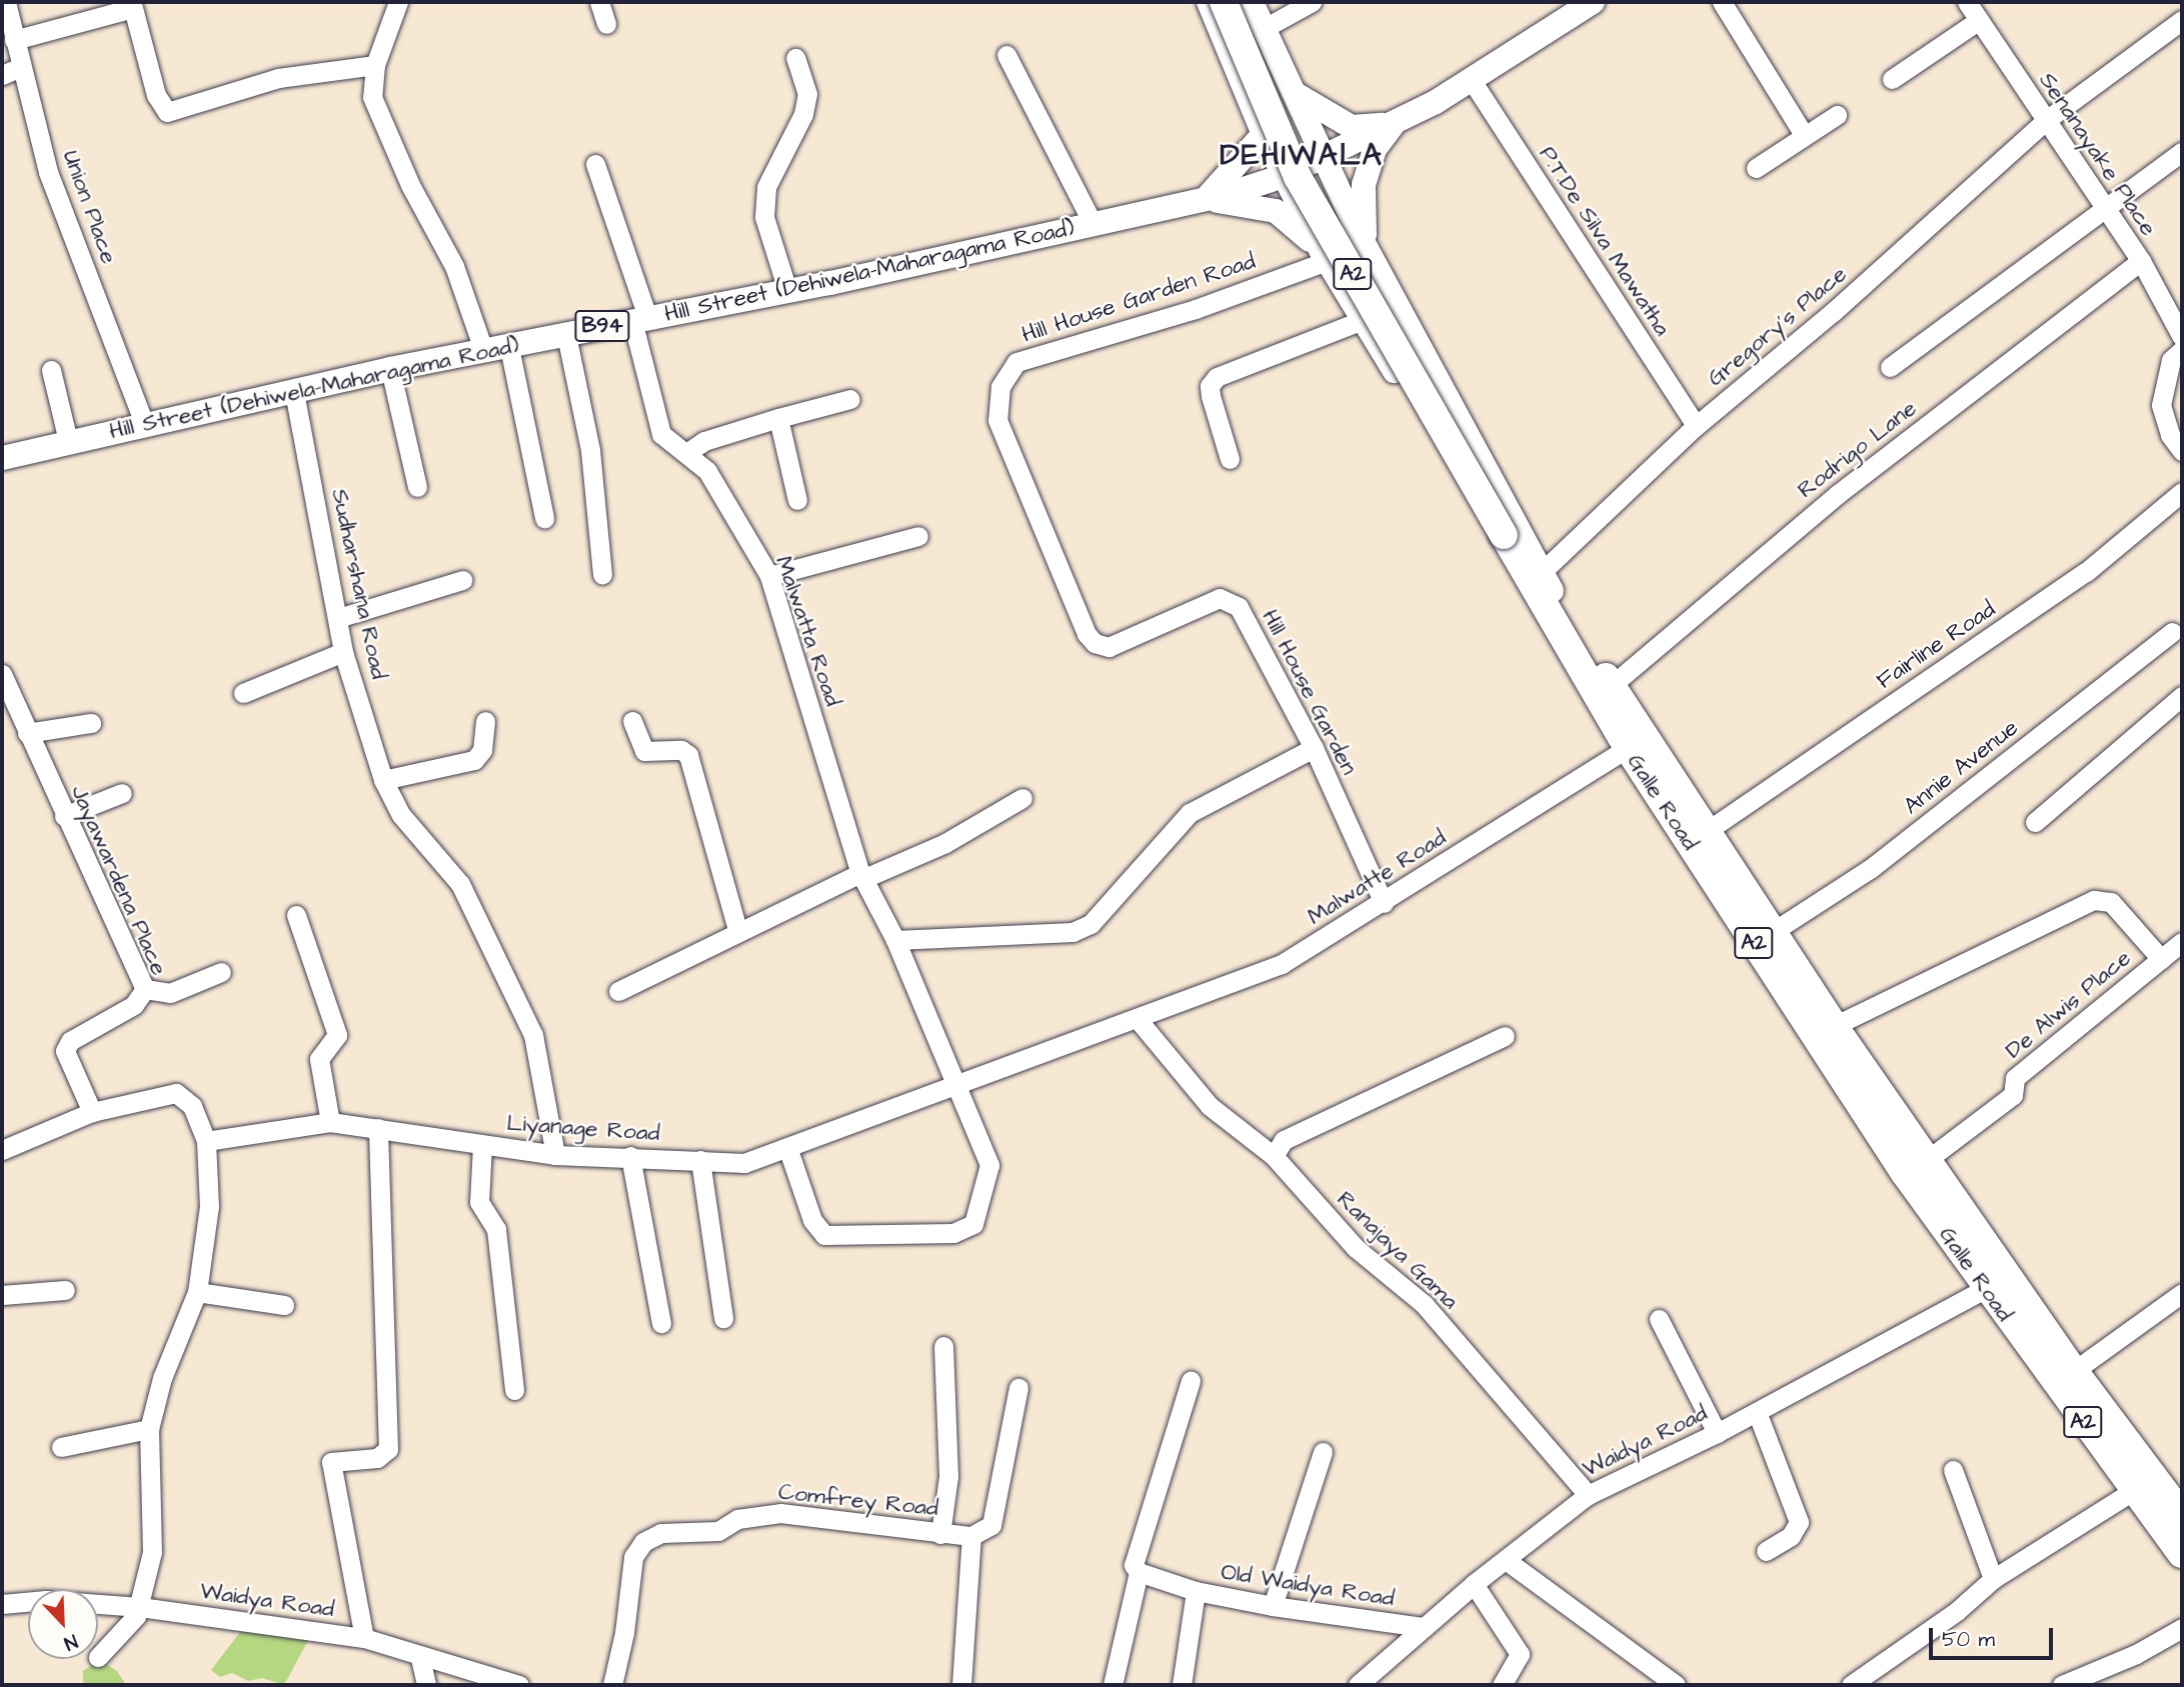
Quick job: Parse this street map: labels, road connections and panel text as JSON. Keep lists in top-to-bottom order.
{
  "streets": {
    "highway": ["A2", "Galle Road"],
    "main road": ["Hill Street (Dehiwela-Maharagama Road)", "B94"],
    "street": [
      "Senanayake Place",
      "Union Place",
      "P.T.De Silva Mawatha",
      "Hill House Garden Road",
      "Gregory's Place",
      "Rodrigo Lane",
      "Sudharshana Road",
      "Malwatta Road",
      "Fairline Road",
      "Hill House Garden",
      "Annie Avenue",
      "Malwatte Road",
      "Jayawardena Place",
      "De Alwis Place",
      "Liyanage Road",
      "Ranajaya Gama",
      "Waidya Road",
      "Comfrey Road",
      "Old Waidya Road"
    ]
  },
  "crossings": [
    ["Senanayake Place", "Gregory's Place"],
    ["Senanayake Place", "Rodrigo Lane"],
    ["Union Place", "Hill Street (Dehiwela-Maharagama Road)"],
    ["P.T.De Silva Mawatha", "Hill Street (Dehiwela-Maharagama Road)"],
    ["P.T.De Silva Mawatha", "Gregory's Place"],
    ["Hill Street (Dehiwela-Maharagama Road)", "Sudharshana Road"],
    ["Hill Street (Dehiwela-Maharagama Road)", "Malwatta Road"],
    ["Hill House Garden Road", "Hill House Garden"],
    ["Gregory's Place", "Galle Road"],
    ["Rodrigo Lane", "Galle Road"],
    ["Sudharshana Road", "Liyanage Road"],
    ["Malwatta Road", "Liyanage Road"],
    ["Fairline Road", "Galle Road"],
    ["Hill House Garden", "Malwatte Road"],
    ["Annie Avenue", "Galle Road"],
    ["Galle Road", "Malwatte Road"],
    ["Galle Road", "De Alwis Place"],
    ["Galle Road", "Waidya Road"],
    ["Malwatte Road", "Liyanage Road"],
    ["Malwatte Road", "Ranajaya Gama"],
    ["Liyanage Road", "Ranajaya Gama"],
    ["Ranajaya Gama", "Waidya Road"],
    ["Waidya Road", "Old Waidya Road"]
  ],
  "districts": ["DEHIWALA"],
  "scale_bar": "50 m",
  "north": "bottom right"
}
